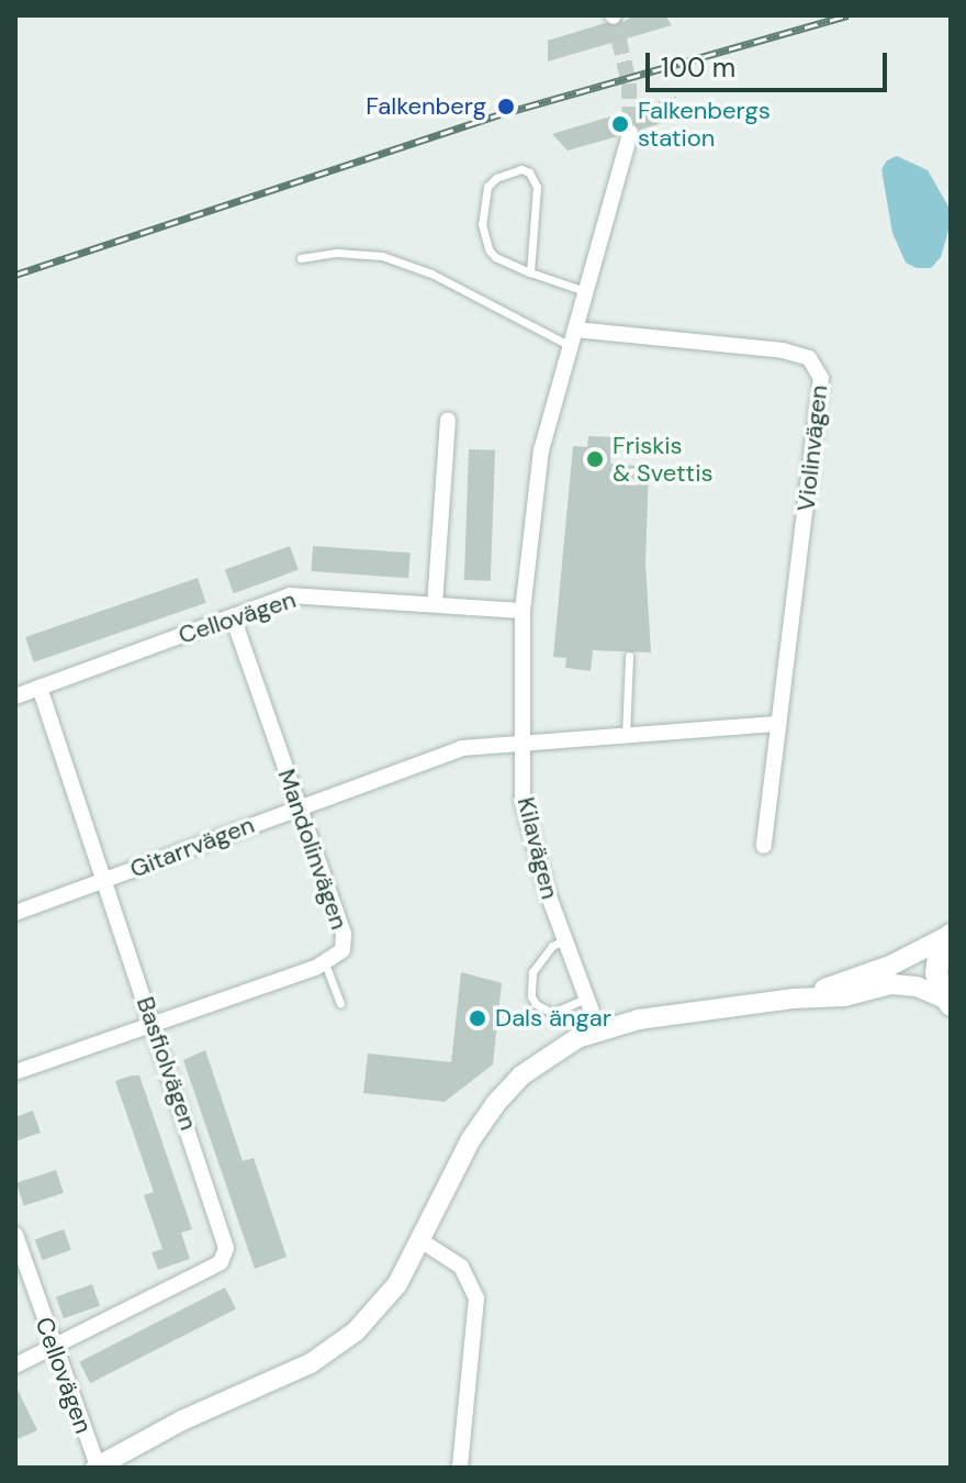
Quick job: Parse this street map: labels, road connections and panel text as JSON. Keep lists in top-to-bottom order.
{
  "streets": {
    "street": [
      "Violinvägen",
      "Cellovägen",
      "Gitarrvägen",
      "Kilavägen",
      "Mandolinvägen",
      "Basfiolvägen"
    ]
  },
  "crossings": [
    ["Violinvägen", "Kilavägen"],
    ["Cellovägen", "Kilavägen"],
    ["Cellovägen", "Mandolinvägen"],
    ["Cellovägen", "Basfiolvägen"],
    ["Gitarrvägen", "Kilavägen"],
    ["Gitarrvägen", "Mandolinvägen"],
    ["Gitarrvägen", "Basfiolvägen"],
    ["Mandolinvägen", "Basfiolvägen"]
  ],
  "places": [
    "Falkenberg",
    "Falkenbergs station",
    "Friskis & Svettis",
    "Dals ängar"
  ],
  "scale_bar": "100 m"
}
